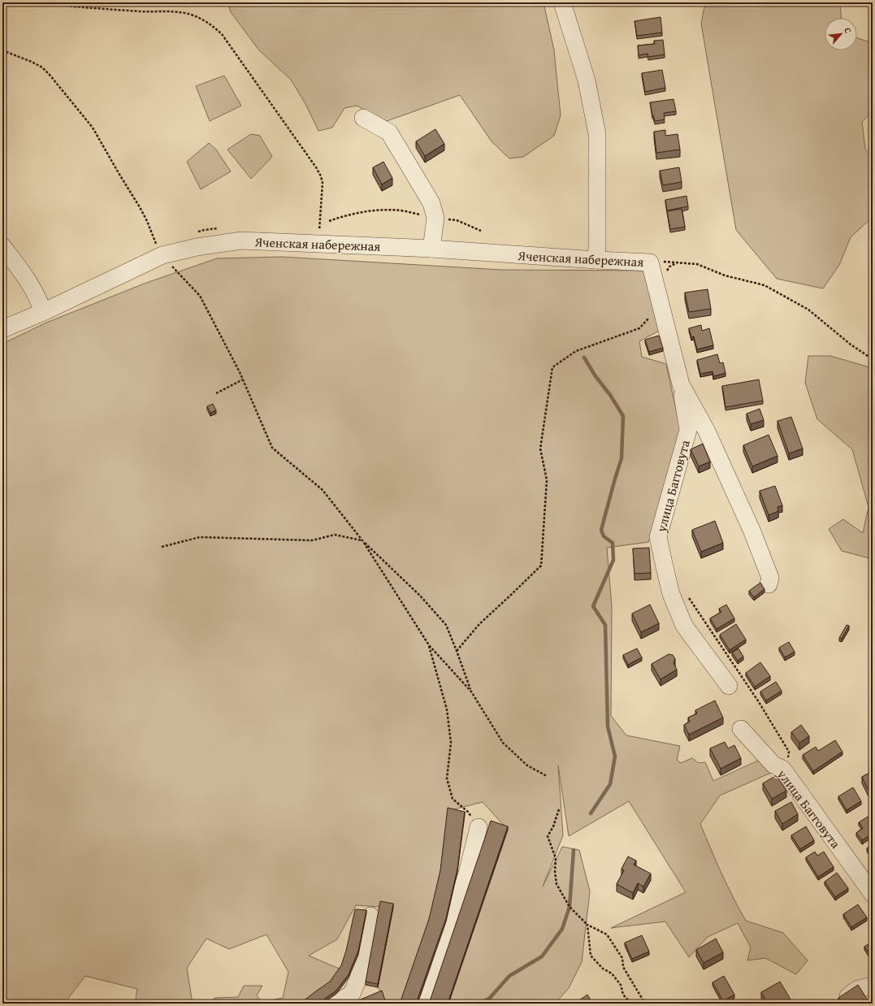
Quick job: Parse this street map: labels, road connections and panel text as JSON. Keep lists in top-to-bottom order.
{
  "streets": {
    "street": ["Яченская набережная", "улица Багговута"]
  },
  "north": "top right"
}
